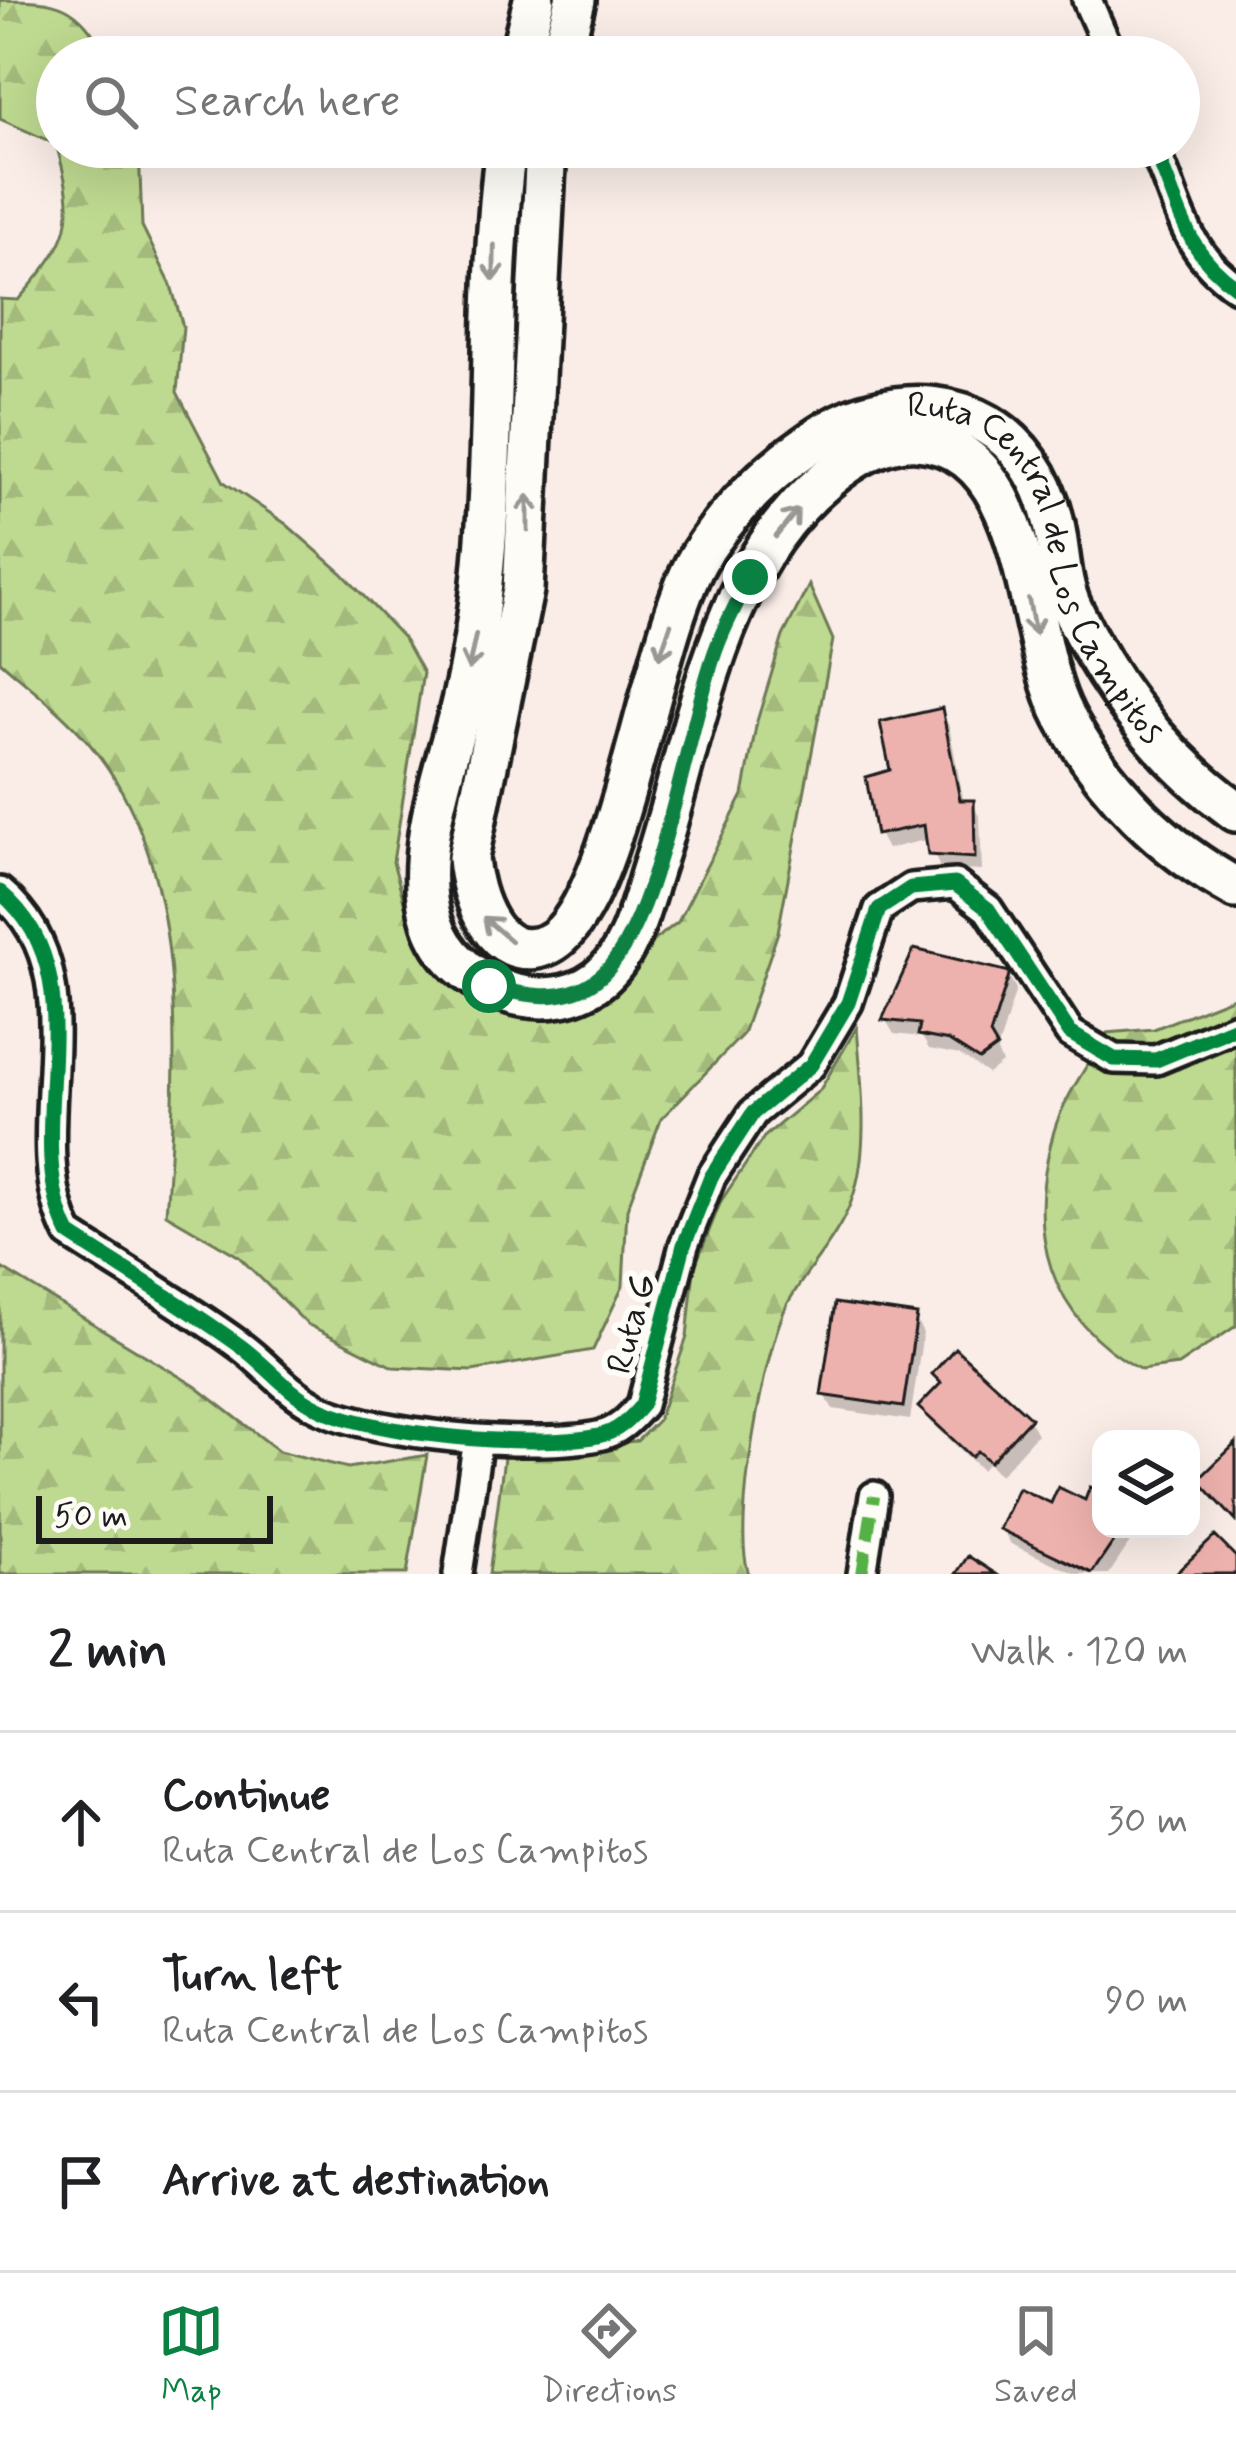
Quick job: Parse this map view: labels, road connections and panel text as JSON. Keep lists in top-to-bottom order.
{
  "streets": {
    "main road": ["Ruta Central de Los Campitos"],
    "street": ["Ruta G"]
  },
  "scale_bar": "50 m",
  "page": {
    "search": "Search here",
    "scale": "50 m",
    "heading": ["2 min", "Walk · 120 m"],
    "list": [
      ["Continue", "Ruta Central de Los Campitos", "30 m"],
      ["Turn left", "Ruta Central de Los Campitos", "90 m"],
      "Arrive at destination"
    ],
    "nav": ["Map", "Directions", "Saved"]
  }
}
